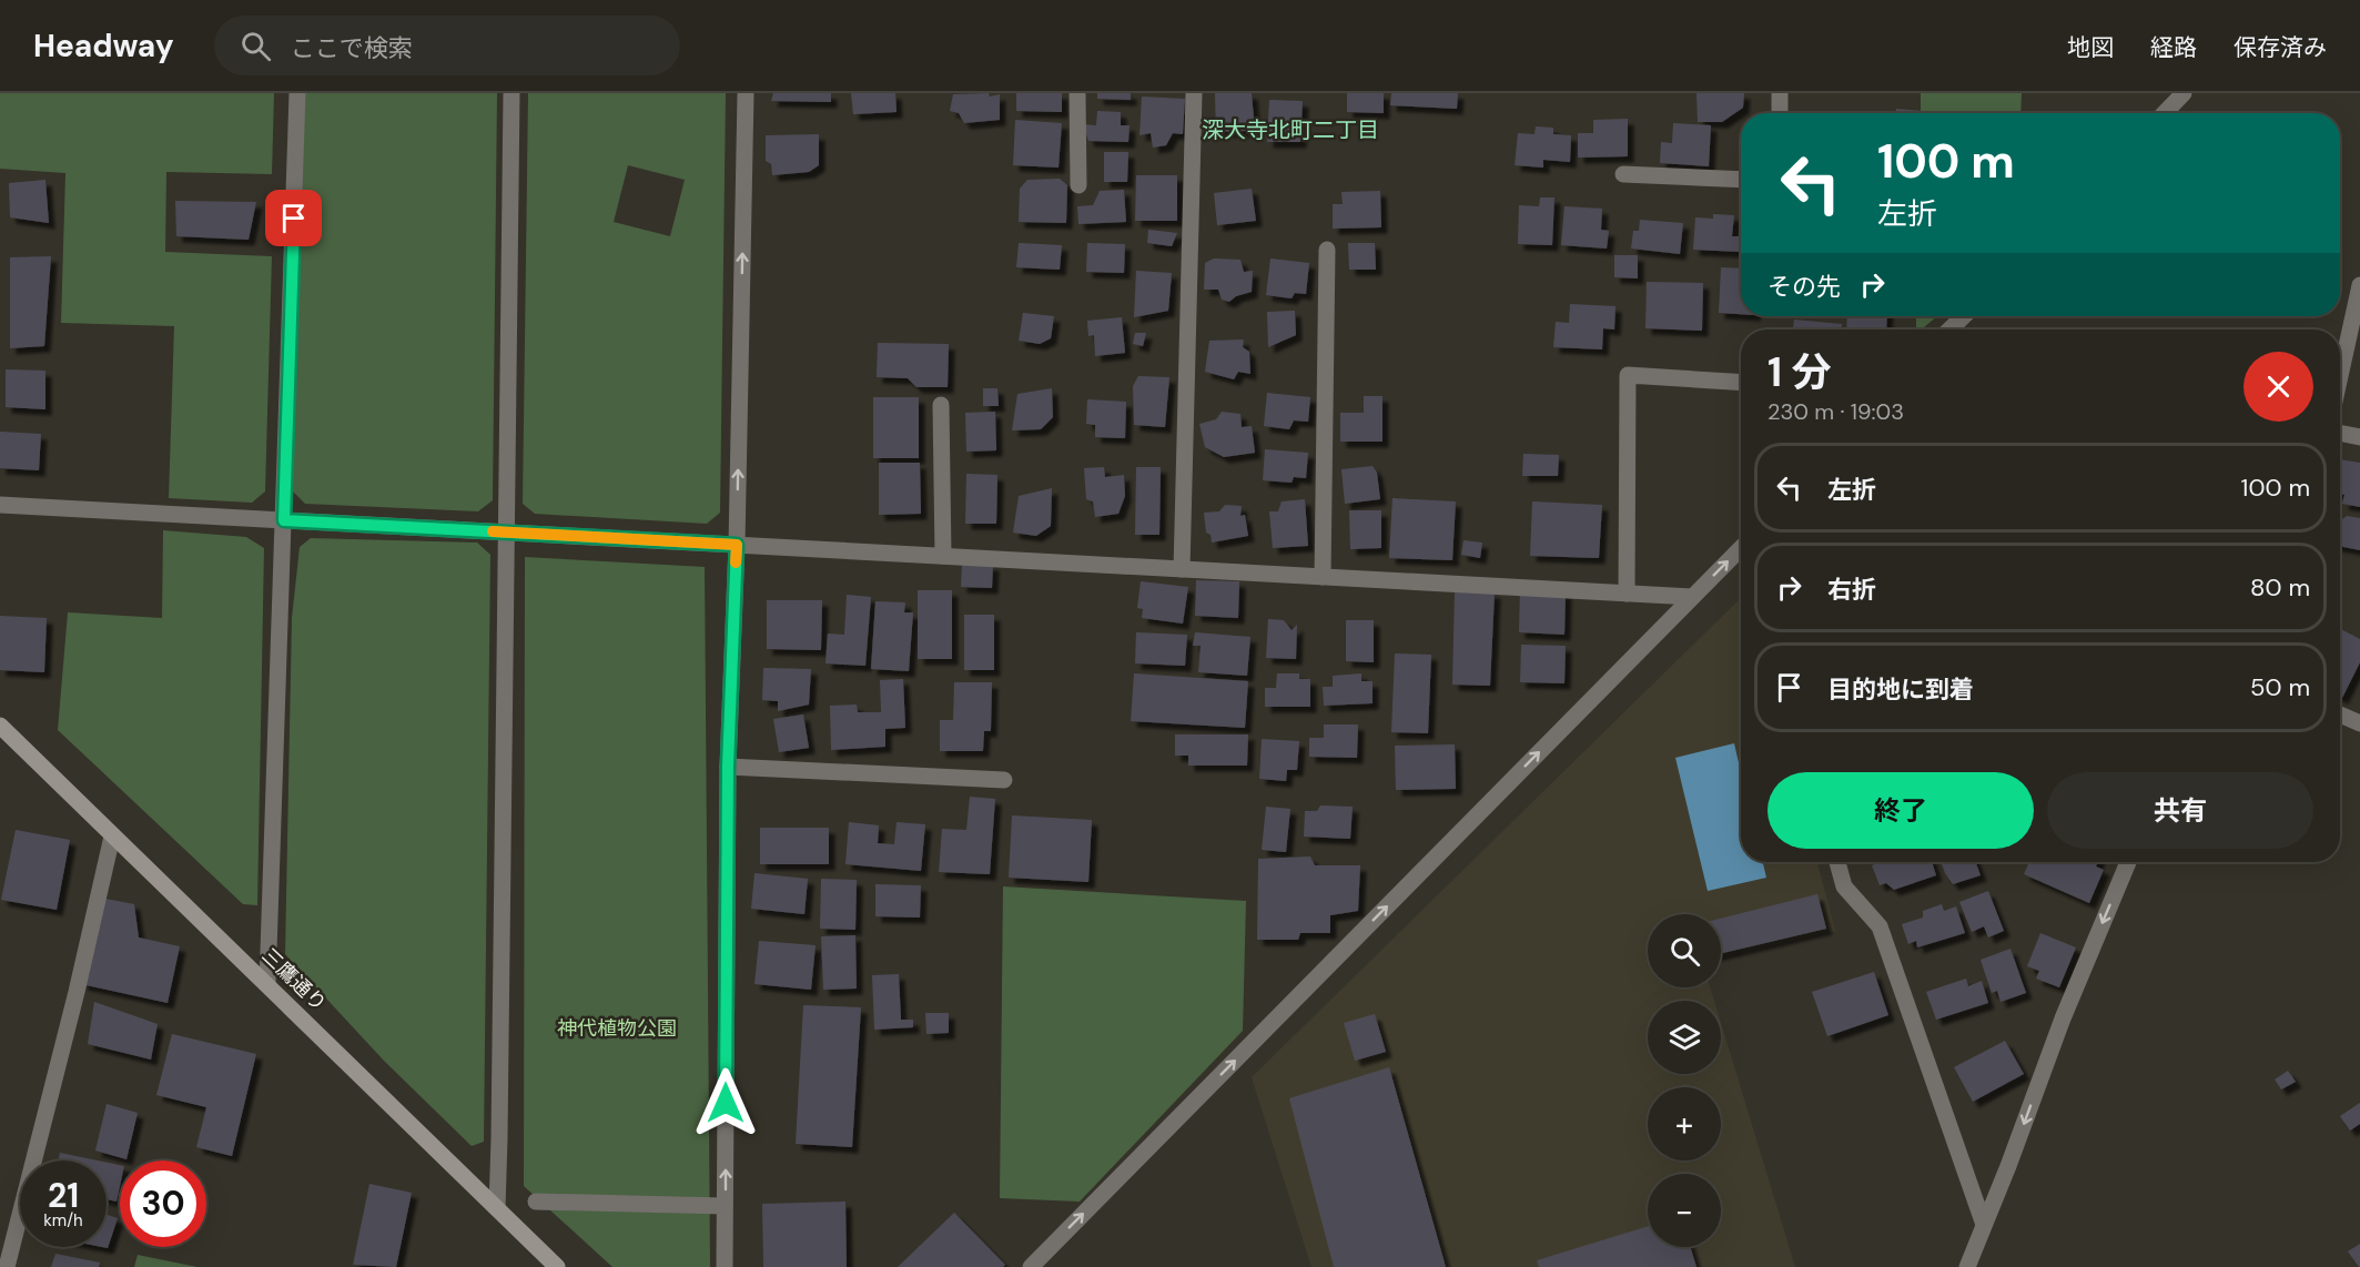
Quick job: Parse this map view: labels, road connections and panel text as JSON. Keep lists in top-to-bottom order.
{
  "streets": {
    "main road": ["三鷹通り"]
  },
  "districts": ["深大寺北町二丁目"],
  "parks": ["神代植物公園"],
  "page": {
    "header": "Headway",
    "search": "ここで検索",
    "nav": ["地図", "経路", "保存済み"],
    "turn": ["100 m", "左折"],
    "then": "その先",
    "heading": ["1 分", "230 m · 19:03"],
    "list": [
      {
        "name": "左折",
        "value": "100 m"
      },
      {
        "name": "右折",
        "value": "80 m"
      },
      {
        "name": "目的地に到着",
        "value": "50 m"
      }
    ],
    "buttons": ["終了", "共有"],
    "map_buttons": ["+", "−"],
    "speed": "21 km/h",
    "limit": "30"
  }
}
